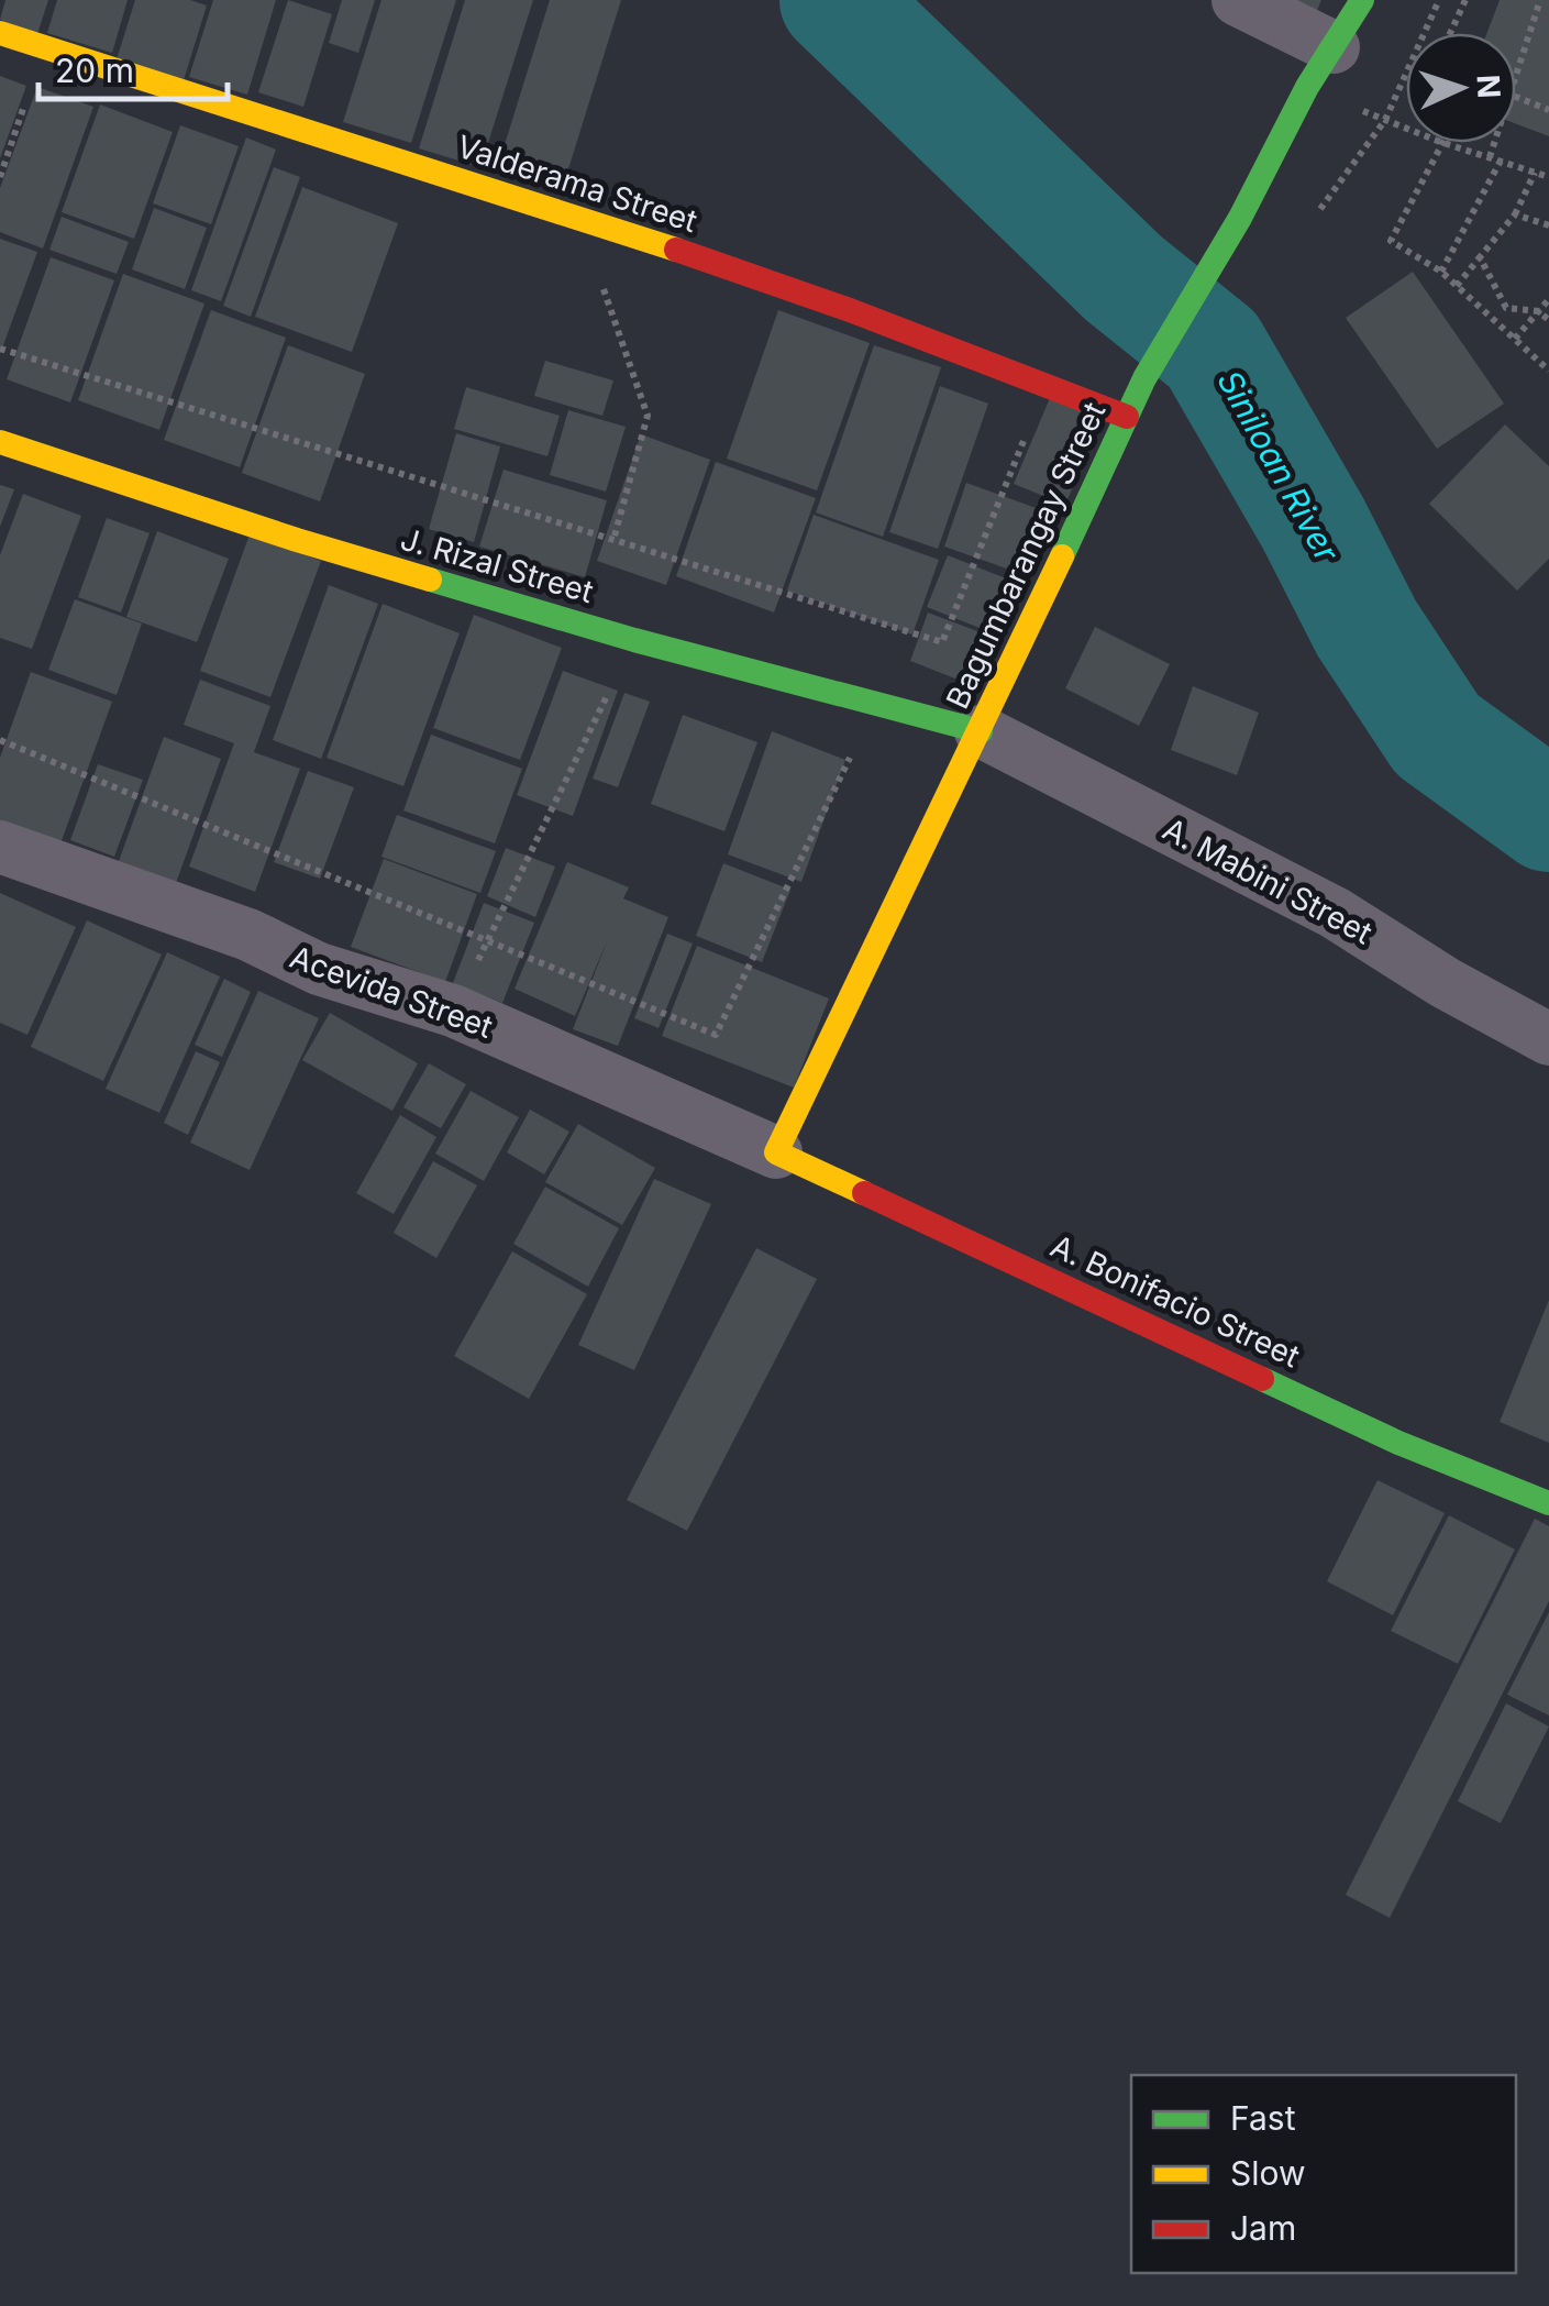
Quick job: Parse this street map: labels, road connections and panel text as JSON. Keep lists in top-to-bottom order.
{
  "streets": {
    "street": [
      "Valderama Street",
      "Bagumbarangay Street",
      "J. Rizal Street",
      "A. Mabini Street",
      "Acevida Street",
      "A. Bonifacio Street"
    ]
  },
  "crossings": [
    ["Valderama Street", "Bagumbarangay Street"],
    ["Bagumbarangay Street", "J. Rizal Street"],
    ["Bagumbarangay Street", "A. Mabini Street"],
    ["Bagumbarangay Street", "Acevida Street"],
    ["Bagumbarangay Street", "A. Bonifacio Street"],
    ["J. Rizal Street", "A. Mabini Street"],
    ["Acevida Street", "A. Bonifacio Street"]
  ],
  "water": ["Siniloan River"],
  "legend": ["Fast", "Slow", "Jam"],
  "scale_bar": "20 m",
  "north": "right"
}
